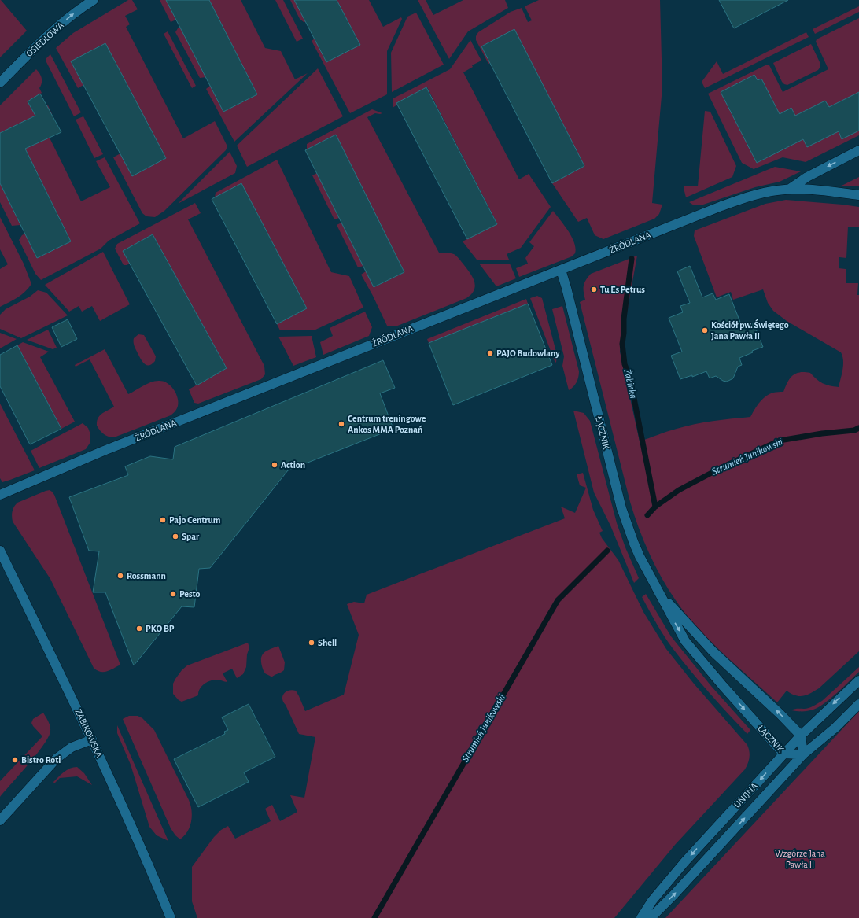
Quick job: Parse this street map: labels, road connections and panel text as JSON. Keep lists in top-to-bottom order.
{
  "streets": {
    "street": [
      "OSIEDLOWA",
      "ŹRÓDLANA",
      "ŁĄCZNIK",
      "ŻABIKOWSKA",
      "UNIJNA"
    ]
  },
  "crossings": [
    ["ŹRÓDLANA", "ŁĄCZNIK"],
    ["ŁĄCZNIK", "UNIJNA"]
  ],
  "one_way": ["OSIEDLOWA"],
  "water": ["Żabinka", "Strumień Junikowski"],
  "parks": ["Wzgórze Jana Pawła II"],
  "places": [
    "Tu Es Petrus",
    "Kościół pw. Świętego Jana Pawła II",
    "PAJO Budowlany",
    "Centrum treningowe Ankos MMA Poznań",
    "Action",
    "Pajo Centrum",
    "Spar",
    "Rossmann",
    "Pesto",
    "PKO BP",
    "Shell",
    "Bistro Roti"
  ]
}
